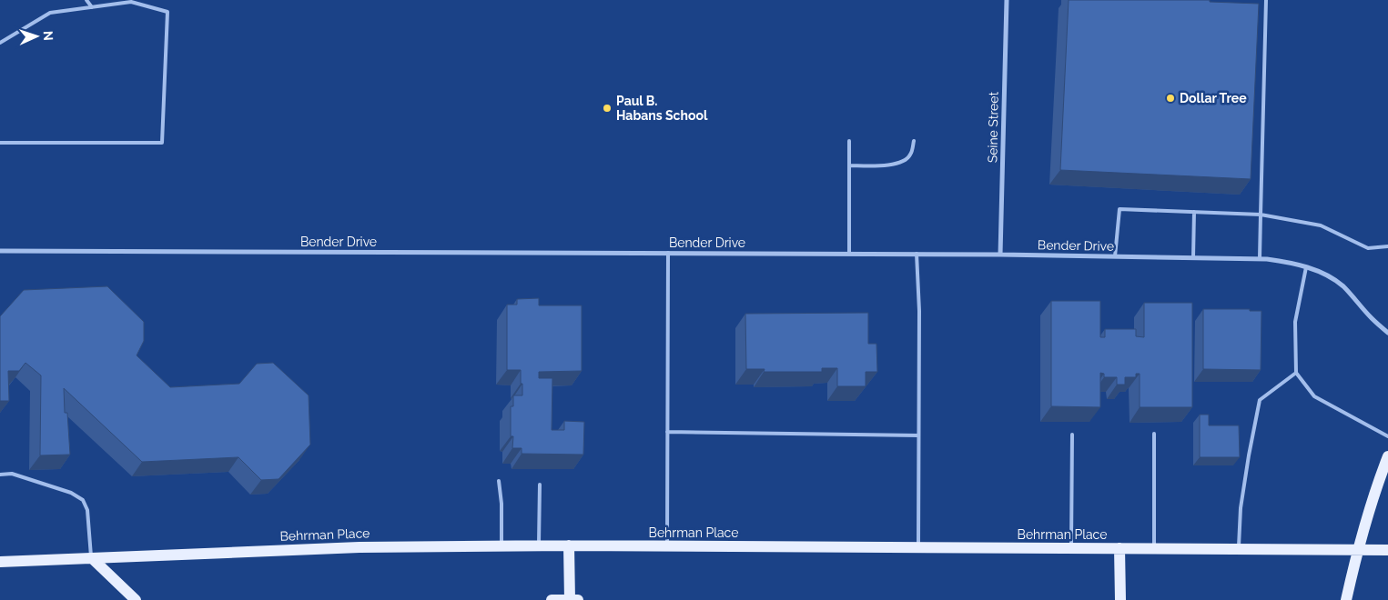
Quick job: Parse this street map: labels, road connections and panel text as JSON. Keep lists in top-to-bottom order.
{
  "streets": {
    "main road": ["Behrman Place"],
    "street": ["Seine Street", "Bender Drive"]
  },
  "crossings": [
    ["Seine Street", "Bender Drive"]
  ],
  "places": ["Dollar Tree", "Paul B. Habans School"],
  "north": "right"
}
